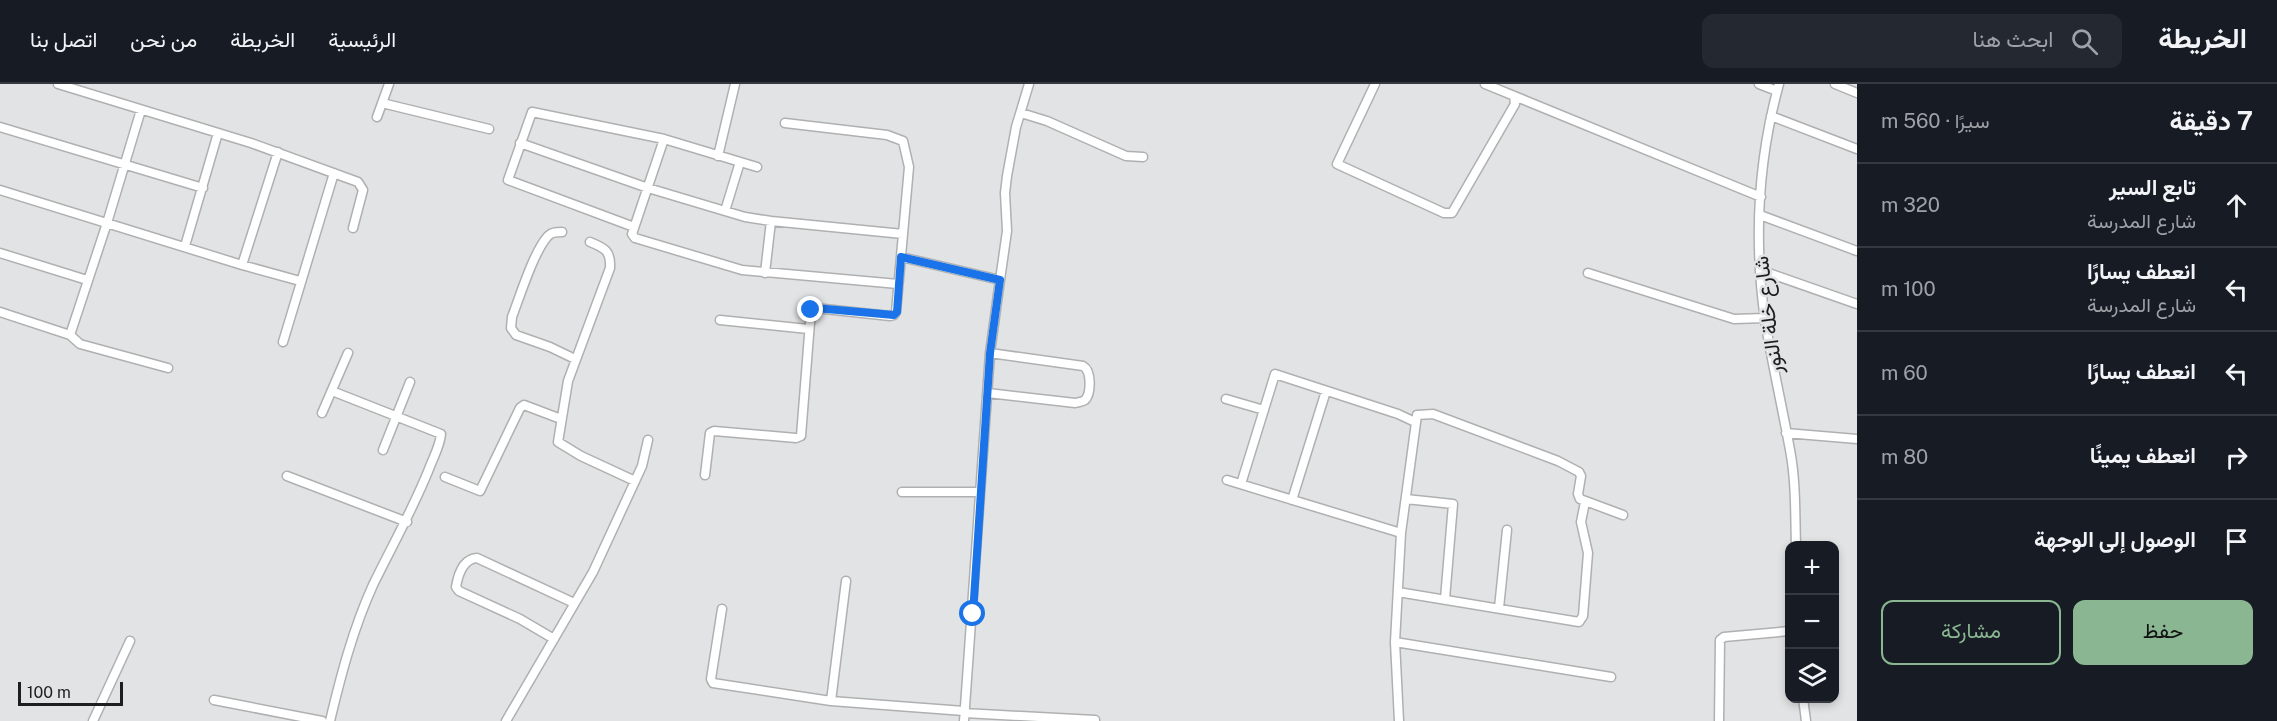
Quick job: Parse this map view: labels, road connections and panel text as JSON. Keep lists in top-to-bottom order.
{
  "streets": {
    "street": ["شارع خلة النور"]
  },
  "scale_bar": "100 m",
  "page": {
    "header": "الخريطة",
    "search": "ابحث هنا",
    "nav": [
      "الرئيسية",
      "الخريطة",
      "من نحن",
      "اتصل بنا"
    ],
    "heading": ["7 دقيقة", "سيرًا · 560 m"],
    "list": [
      ["تابع السير", "شارع المدرسة", "320 m"],
      ["انعطف يسارًا", "شارع المدرسة", "100 m"],
      ["انعطف يسارًا", "60 m"],
      ["انعطف يمينًا", "80 m"],
      "الوصول إلى الوجهة"
    ],
    "map_buttons": ["+", "−"],
    "buttons": ["حفظ", "مشاركة"],
    "scale": "100 m"
  }
}
